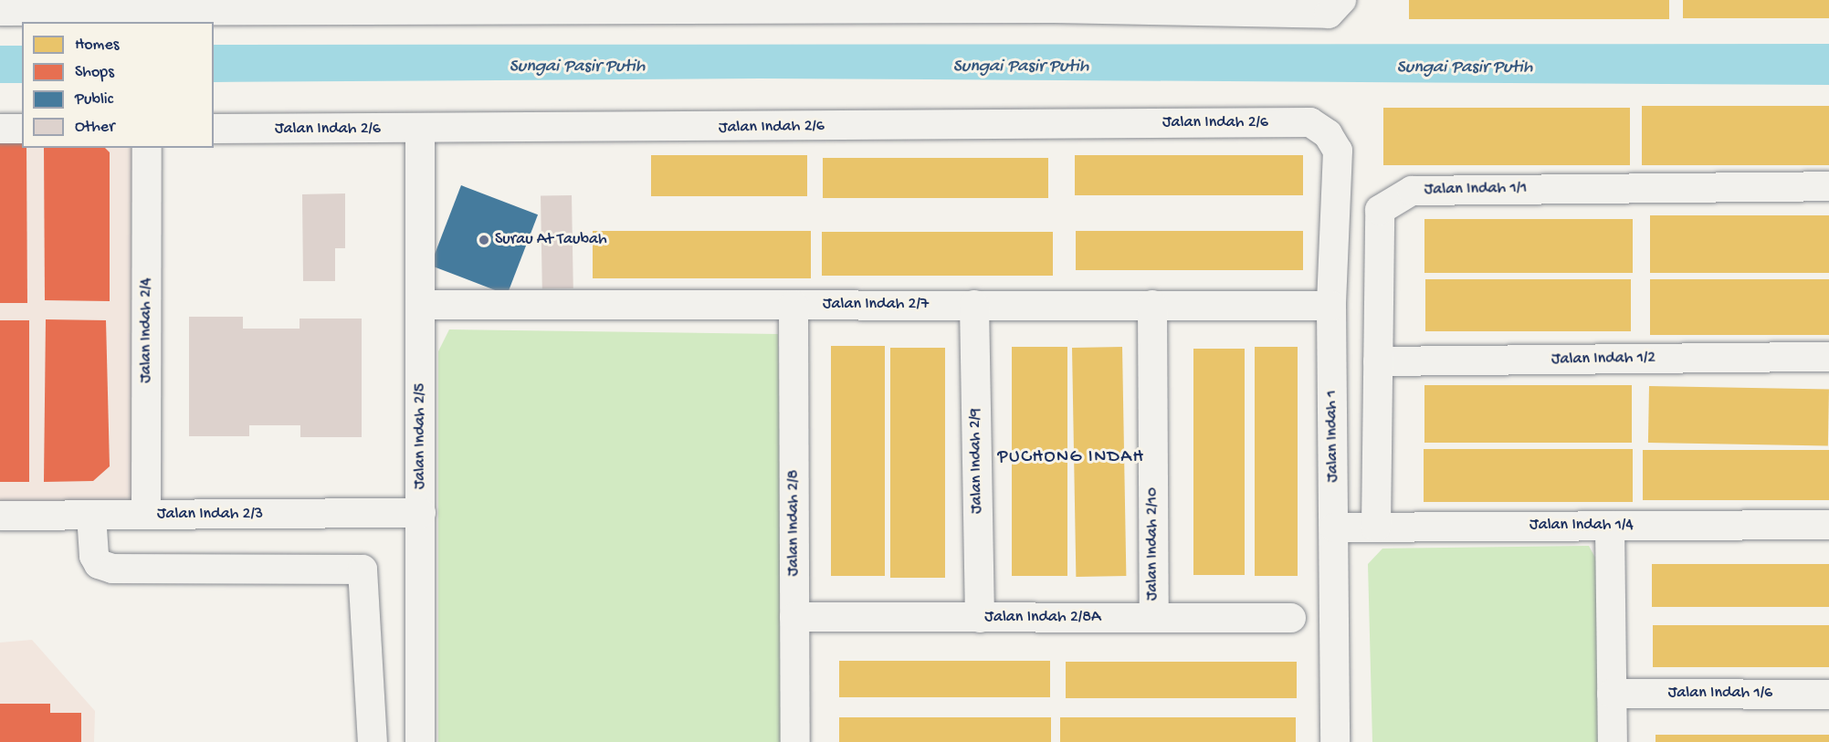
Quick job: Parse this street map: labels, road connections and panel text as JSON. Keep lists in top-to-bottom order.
{
  "streets": {
    "street": [
      "Jalan Indah 2/6",
      "Jalan Indah 1/1",
      "Jalan Indah 2/7",
      "Jalan Indah 2/4",
      "Jalan Indah 1/2",
      "Jalan Indah 2/5",
      "Jalan Indah 1",
      "Jalan Indah 2/9",
      "Jalan Indah 2/3",
      "Jalan Indah 2/8",
      "Jalan Indah 1/4",
      "Jalan Indah 2/10",
      "Jalan Indah 2/8A",
      "Jalan Indah 1/6"
    ]
  },
  "crossings": [
    ["Jalan Indah 2/6", "Jalan Indah 2/5"],
    ["Jalan Indah 2/6", "Jalan Indah 1"],
    ["Jalan Indah 1/1", "Jalan Indah 1/2"],
    ["Jalan Indah 1/1", "Jalan Indah 1/4"],
    ["Jalan Indah 2/7", "Jalan Indah 2/5"],
    ["Jalan Indah 2/7", "Jalan Indah 1"],
    ["Jalan Indah 2/7", "Jalan Indah 2/9"],
    ["Jalan Indah 2/7", "Jalan Indah 2/8"],
    ["Jalan Indah 2/7", "Jalan Indah 2/10"],
    ["Jalan Indah 2/4", "Jalan Indah 2/3"],
    ["Jalan Indah 2/5", "Jalan Indah 2/3"],
    ["Jalan Indah 1", "Jalan Indah 1/4"],
    ["Jalan Indah 2/9", "Jalan Indah 2/8A"],
    ["Jalan Indah 2/8", "Jalan Indah 2/8A"],
    ["Jalan Indah 2/10", "Jalan Indah 2/8A"]
  ],
  "districts": ["PUCHONG INDAH"],
  "water": ["Sungai Pasir Putih"],
  "places": ["Surau At Taubah"],
  "legend": [
    "Homes",
    "Shops",
    "Public",
    "Other"
  ]
}
